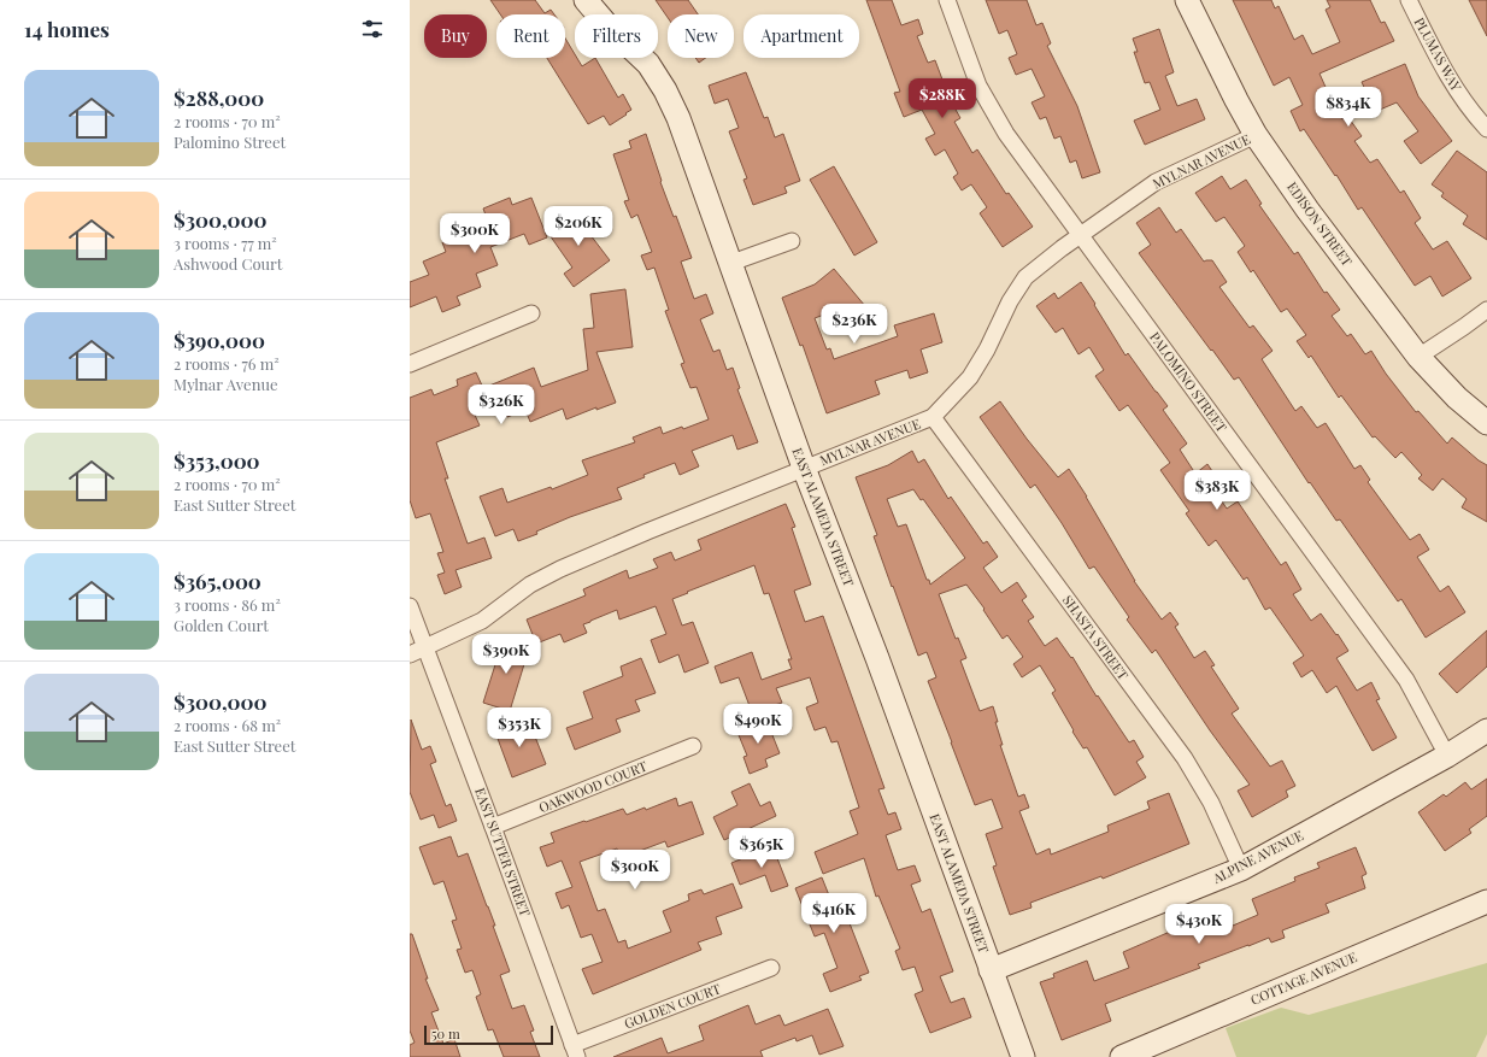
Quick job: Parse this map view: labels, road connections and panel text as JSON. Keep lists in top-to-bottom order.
{
  "streets": {
    "street": [
      "PLUMAS WAY",
      "MYLNAR AVENUE",
      "EDISON STREET",
      "PALOMINO STREET",
      "EAST ALAMEDA STREET",
      "SHASTA STREET",
      "OAKWOOD COURT",
      "EAST SUTTER STREET",
      "ALPINE AVENUE",
      "COTTAGE AVENUE",
      "GOLDEN COURT"
    ]
  },
  "crossings": [
    ["MYLNAR AVENUE", "EDISON STREET"],
    ["MYLNAR AVENUE", "PALOMINO STREET"],
    ["MYLNAR AVENUE", "EAST ALAMEDA STREET"],
    ["MYLNAR AVENUE", "SHASTA STREET"],
    ["MYLNAR AVENUE", "EAST SUTTER STREET"],
    ["PALOMINO STREET", "ALPINE AVENUE"],
    ["EAST ALAMEDA STREET", "ALPINE AVENUE"],
    ["SHASTA STREET", "ALPINE AVENUE"],
    ["OAKWOOD COURT", "EAST SUTTER STREET"],
    ["EAST SUTTER STREET", "GOLDEN COURT"]
  ],
  "scale_bar": "50 m",
  "page": {
    "heading": "14 homes",
    "chip": [
      "Buy",
      "Rent",
      "Filters",
      "New",
      "Apartment"
    ],
    "list": [
      {
        "name": "$288,000",
        "note": "2 rooms · 70 m² · Palomino Street"
      },
      {
        "name": "$300,000",
        "note": "3 rooms · 77 m² · Ashwood Court"
      },
      {
        "name": "$390,000",
        "note": "2 rooms · 76 m² · Mylnar Avenue"
      },
      {
        "name": "$353,000",
        "note": "2 rooms · 70 m² · East Sutter Street"
      },
      {
        "name": "$365,000",
        "note": "3 rooms · 86 m² · Golden Court"
      },
      {
        "name": "$300,000",
        "note": "2 rooms · 68 m² · East Sutter Street"
      }
    ],
    "price": [
      "$288K",
      "$834K",
      "$206K",
      "$300K",
      "$236K",
      "$326K",
      "$383K",
      "$390K",
      "$490K",
      "$353K",
      "$365K",
      "$300K",
      "$416K",
      "$430K"
    ],
    "scale": "50 m"
  }
}
